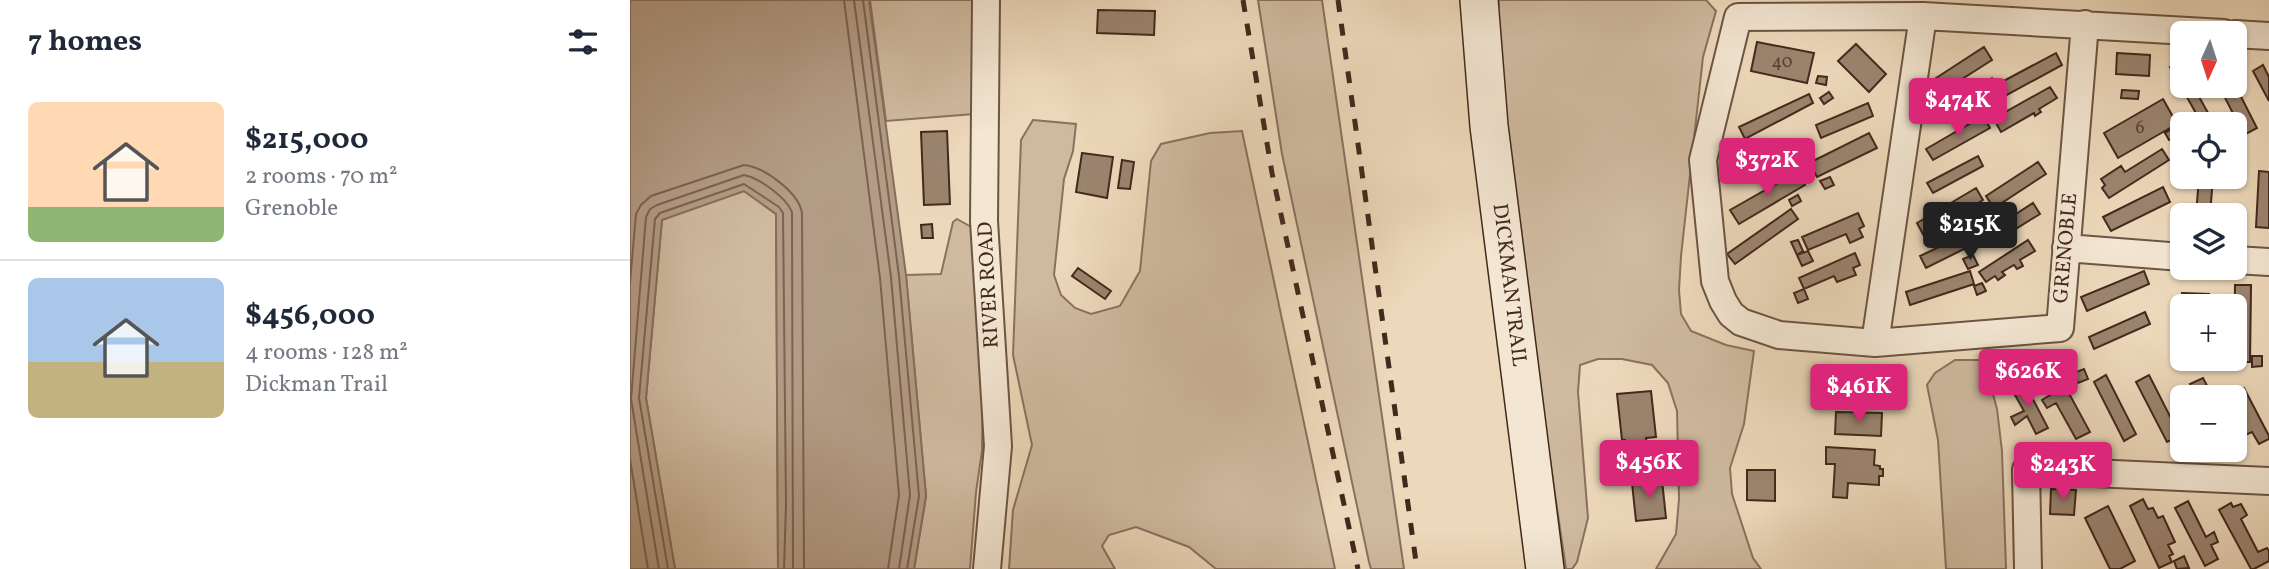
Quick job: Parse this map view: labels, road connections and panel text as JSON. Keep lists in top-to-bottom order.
{
  "streets": {
    "street": ["GRENOBLE", "RIVER ROAD", "DICKMAN TRAIL"]
  },
  "house_numbers": ["40", "6"],
  "north": "bottom",
  "page": {
    "heading": "7 homes",
    "map_buttons": ["+", "−"],
    "price": [
      "$474K",
      "$372K",
      "$215K",
      "$626K",
      "$461K",
      "$456K",
      "$243K"
    ],
    "list": [
      {
        "name": "$215,000",
        "note": "2 rooms · 70 m² · Grenoble"
      },
      {
        "name": "$456,000",
        "note": "4 rooms · 128 m² · Dickman Trail"
      }
    ]
  }
}
